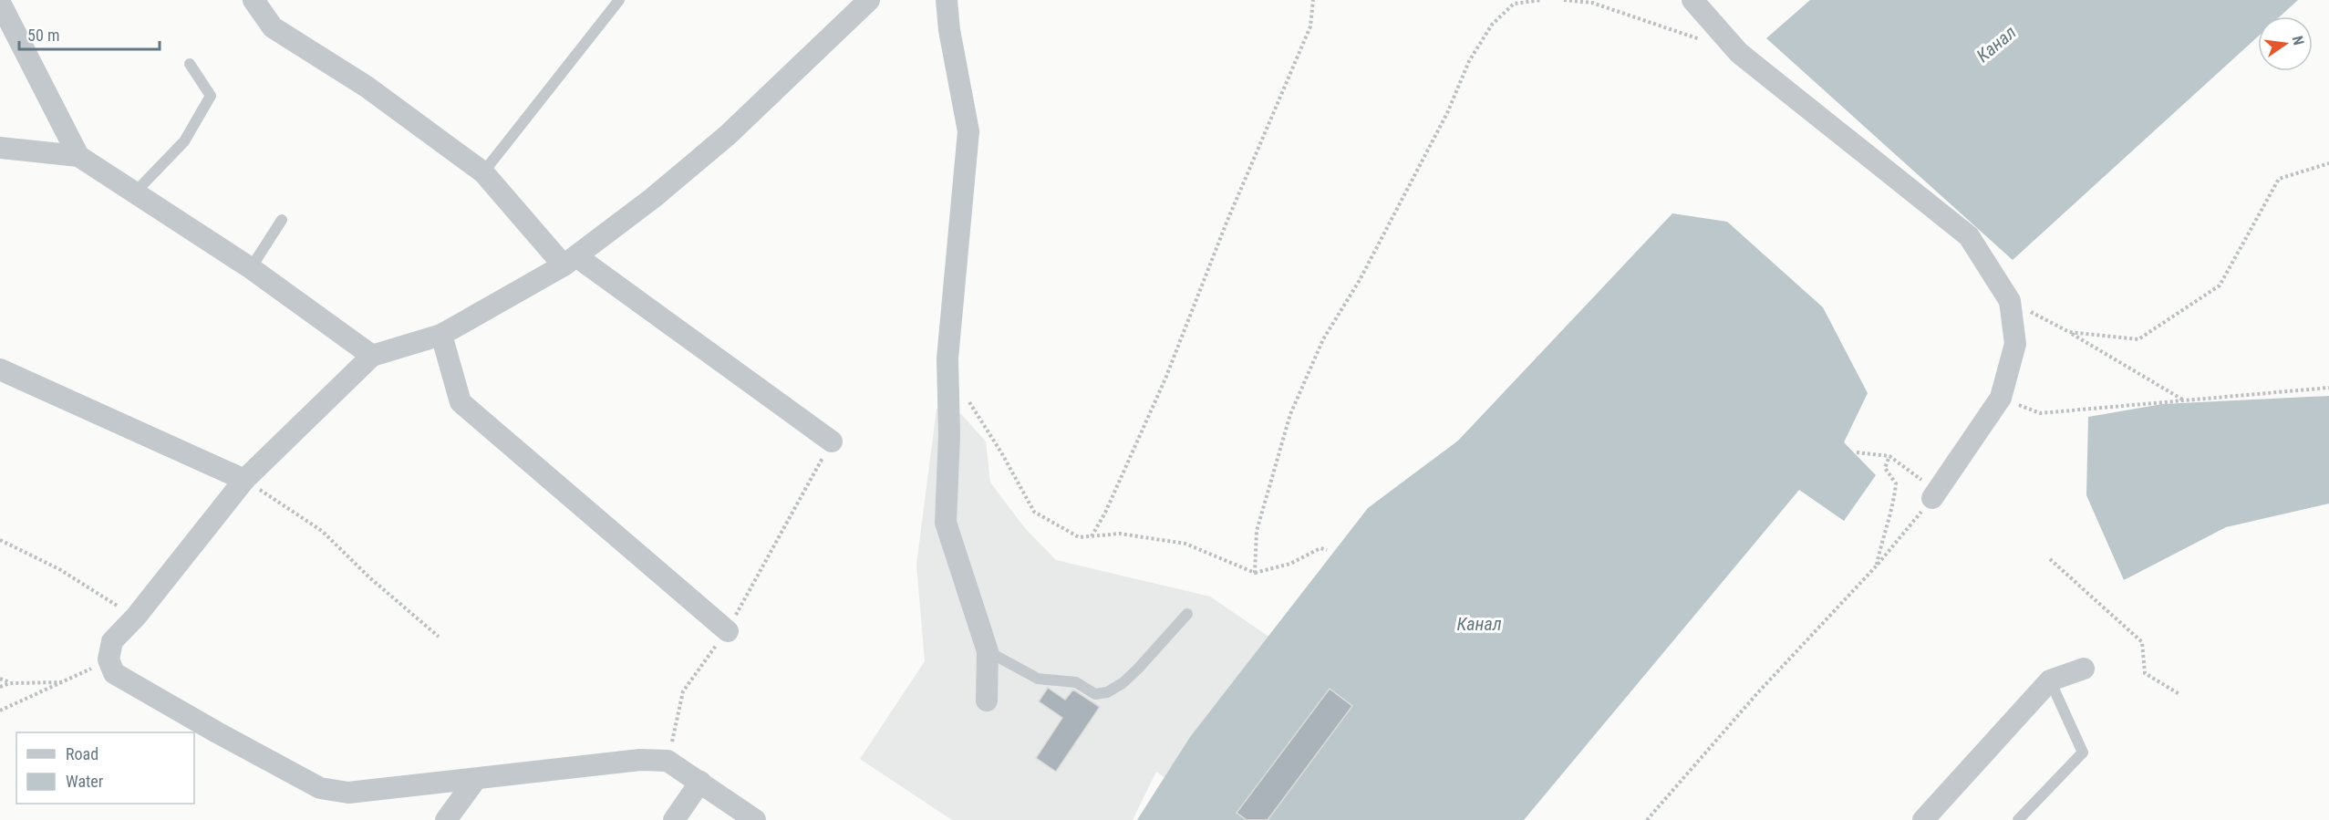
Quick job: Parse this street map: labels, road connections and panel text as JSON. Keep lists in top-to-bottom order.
{
  "water": ["Канал"],
  "legend": ["Road", "Water"],
  "scale_bar": "50 m",
  "north": "right"
}
